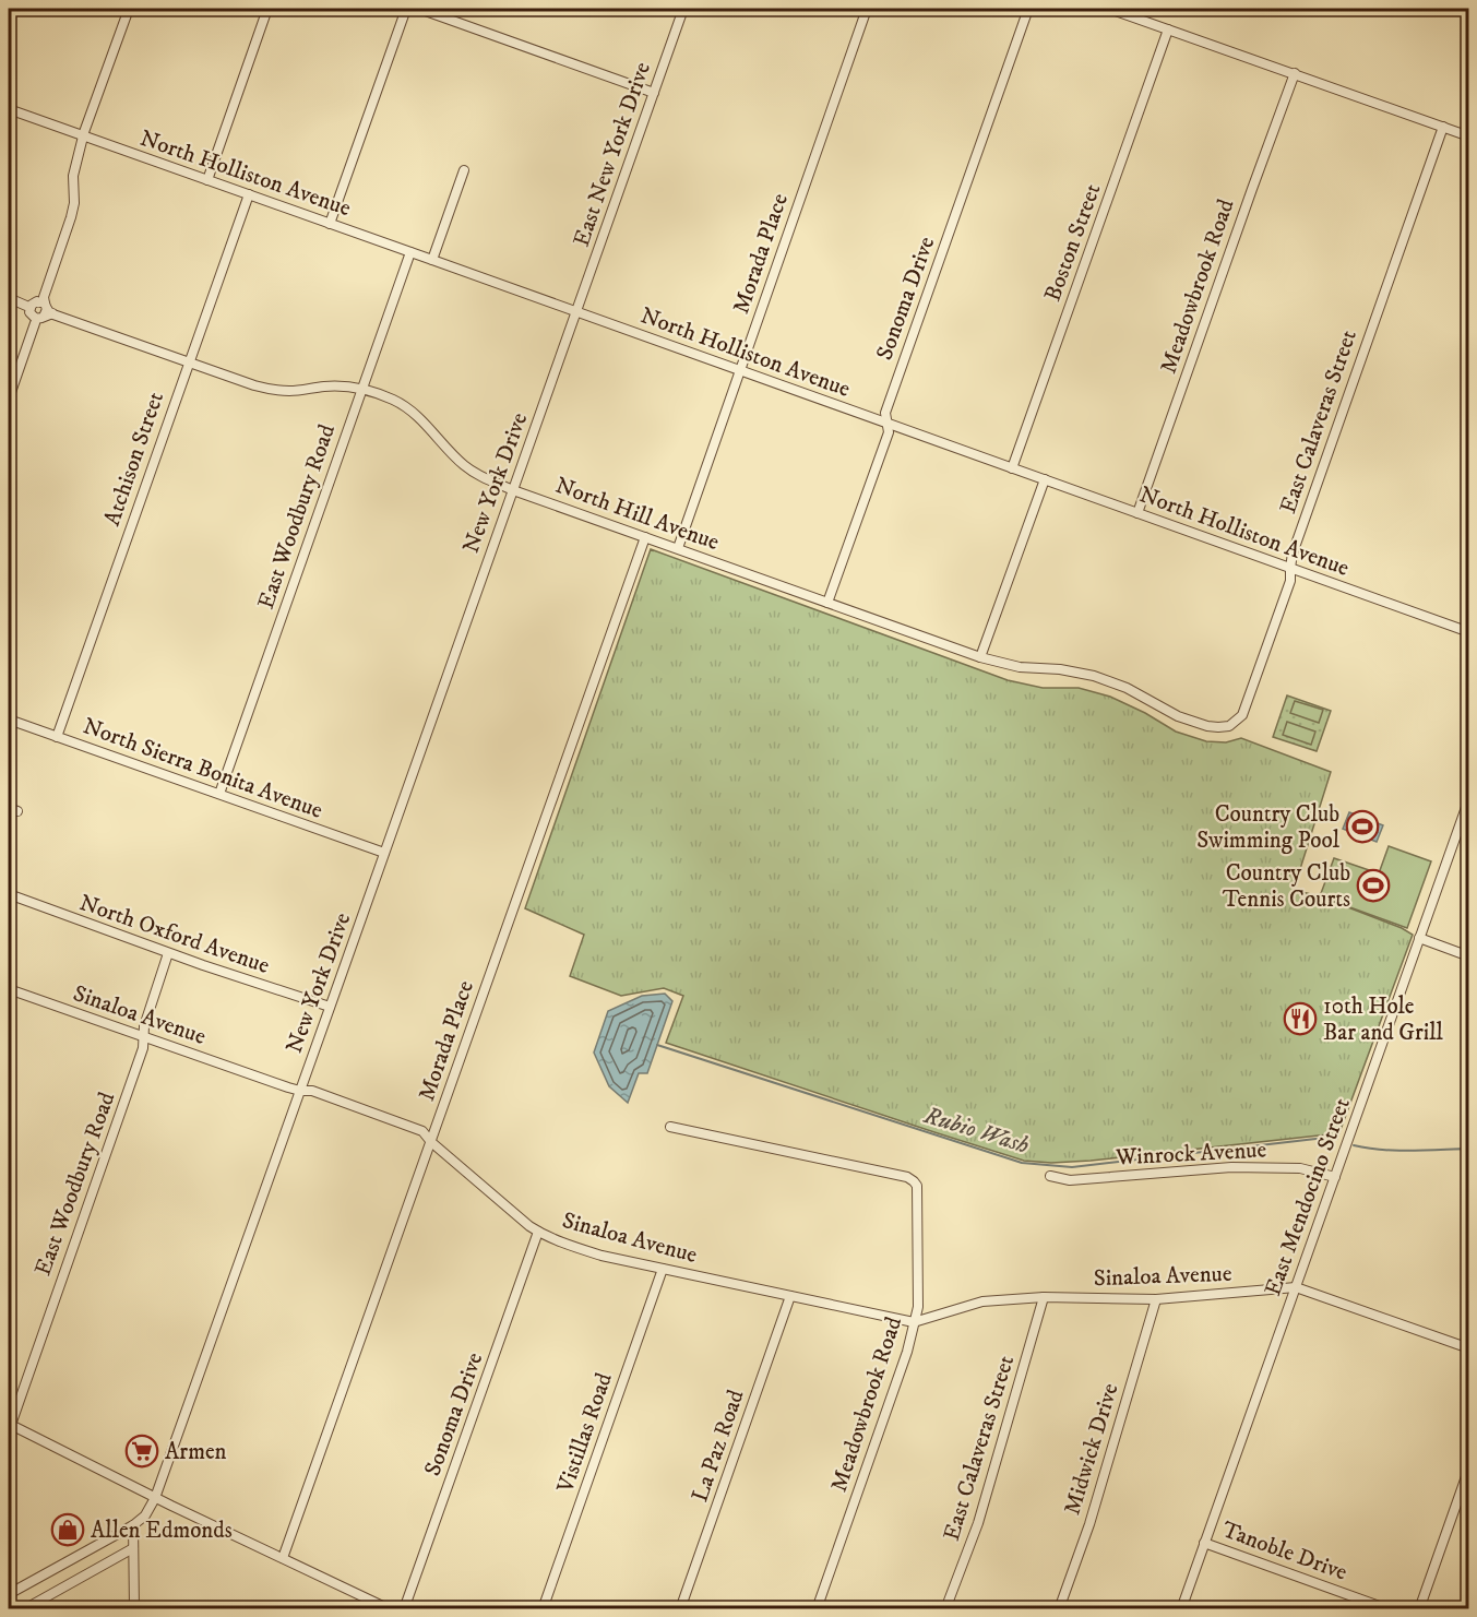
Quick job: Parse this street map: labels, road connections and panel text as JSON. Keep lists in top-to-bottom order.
{
  "streets": {
    "street": [
      "East New York Drive",
      "North Holliston Avenue",
      "Boston Street",
      "Morada Place",
      "Meadowbrook Road",
      "Sonoma Drive",
      "East Calaveras Street",
      "Atchison Street",
      "New York Drive",
      "North Hill Avenue",
      "East Woodbury Road",
      "North Sierra Bonita Avenue",
      "North Oxford Avenue",
      "Sinaloa Avenue",
      "Winrock Avenue",
      "East Mendocino Street",
      "Vistillas Road",
      "La Paz Road",
      "Midwick Drive",
      "Tanoble Drive"
    ]
  },
  "crossings": [
    ["East New York Drive", "North Holliston Avenue"],
    ["East New York Drive", "New York Drive"],
    ["North Holliston Avenue", "Boston Street"],
    ["North Holliston Avenue", "Morada Place"],
    ["North Holliston Avenue", "Meadowbrook Road"],
    ["North Holliston Avenue", "Sonoma Drive"],
    ["North Holliston Avenue", "East Calaveras Street"],
    ["North Holliston Avenue", "Atchison Street"],
    ["North Holliston Avenue", "New York Drive"],
    ["North Holliston Avenue", "East Woodbury Road"],
    ["Morada Place", "North Hill Avenue"],
    ["Morada Place", "Sinaloa Avenue"],
    ["Meadowbrook Road", "Sinaloa Avenue"],
    ["Sonoma Drive", "North Hill Avenue"],
    ["Sonoma Drive", "Sinaloa Avenue"],
    ["East Calaveras Street", "North Hill Avenue"],
    ["East Calaveras Street", "Sinaloa Avenue"],
    ["Atchison Street", "North Hill Avenue"],
    ["Atchison Street", "North Sierra Bonita Avenue"],
    ["New York Drive", "North Hill Avenue"],
    ["New York Drive", "North Sierra Bonita Avenue"],
    ["New York Drive", "North Oxford Avenue"],
    ["New York Drive", "Sinaloa Avenue"],
    ["North Hill Avenue", "East Woodbury Road"],
    ["East Woodbury Road", "North Sierra Bonita Avenue"],
    ["East Woodbury Road", "North Oxford Avenue"],
    ["East Woodbury Road", "Sinaloa Avenue"],
    ["Sinaloa Avenue", "East Mendocino Street"],
    ["Sinaloa Avenue", "Vistillas Road"],
    ["Sinaloa Avenue", "La Paz Road"],
    ["Sinaloa Avenue", "Midwick Drive"],
    ["Winrock Avenue", "East Mendocino Street"],
    ["East Mendocino Street", "Tanoble Drive"]
  ],
  "water": ["Rubio Wash"],
  "places": {
    "sports": ["Country Club Swimming Pool", "Country Club Tennis Courts"],
    "restaurant": ["10th Hole Bar and Grill"],
    "supermarket": ["Armen"],
    "shop": ["Allen Edmonds"]
  }
}
